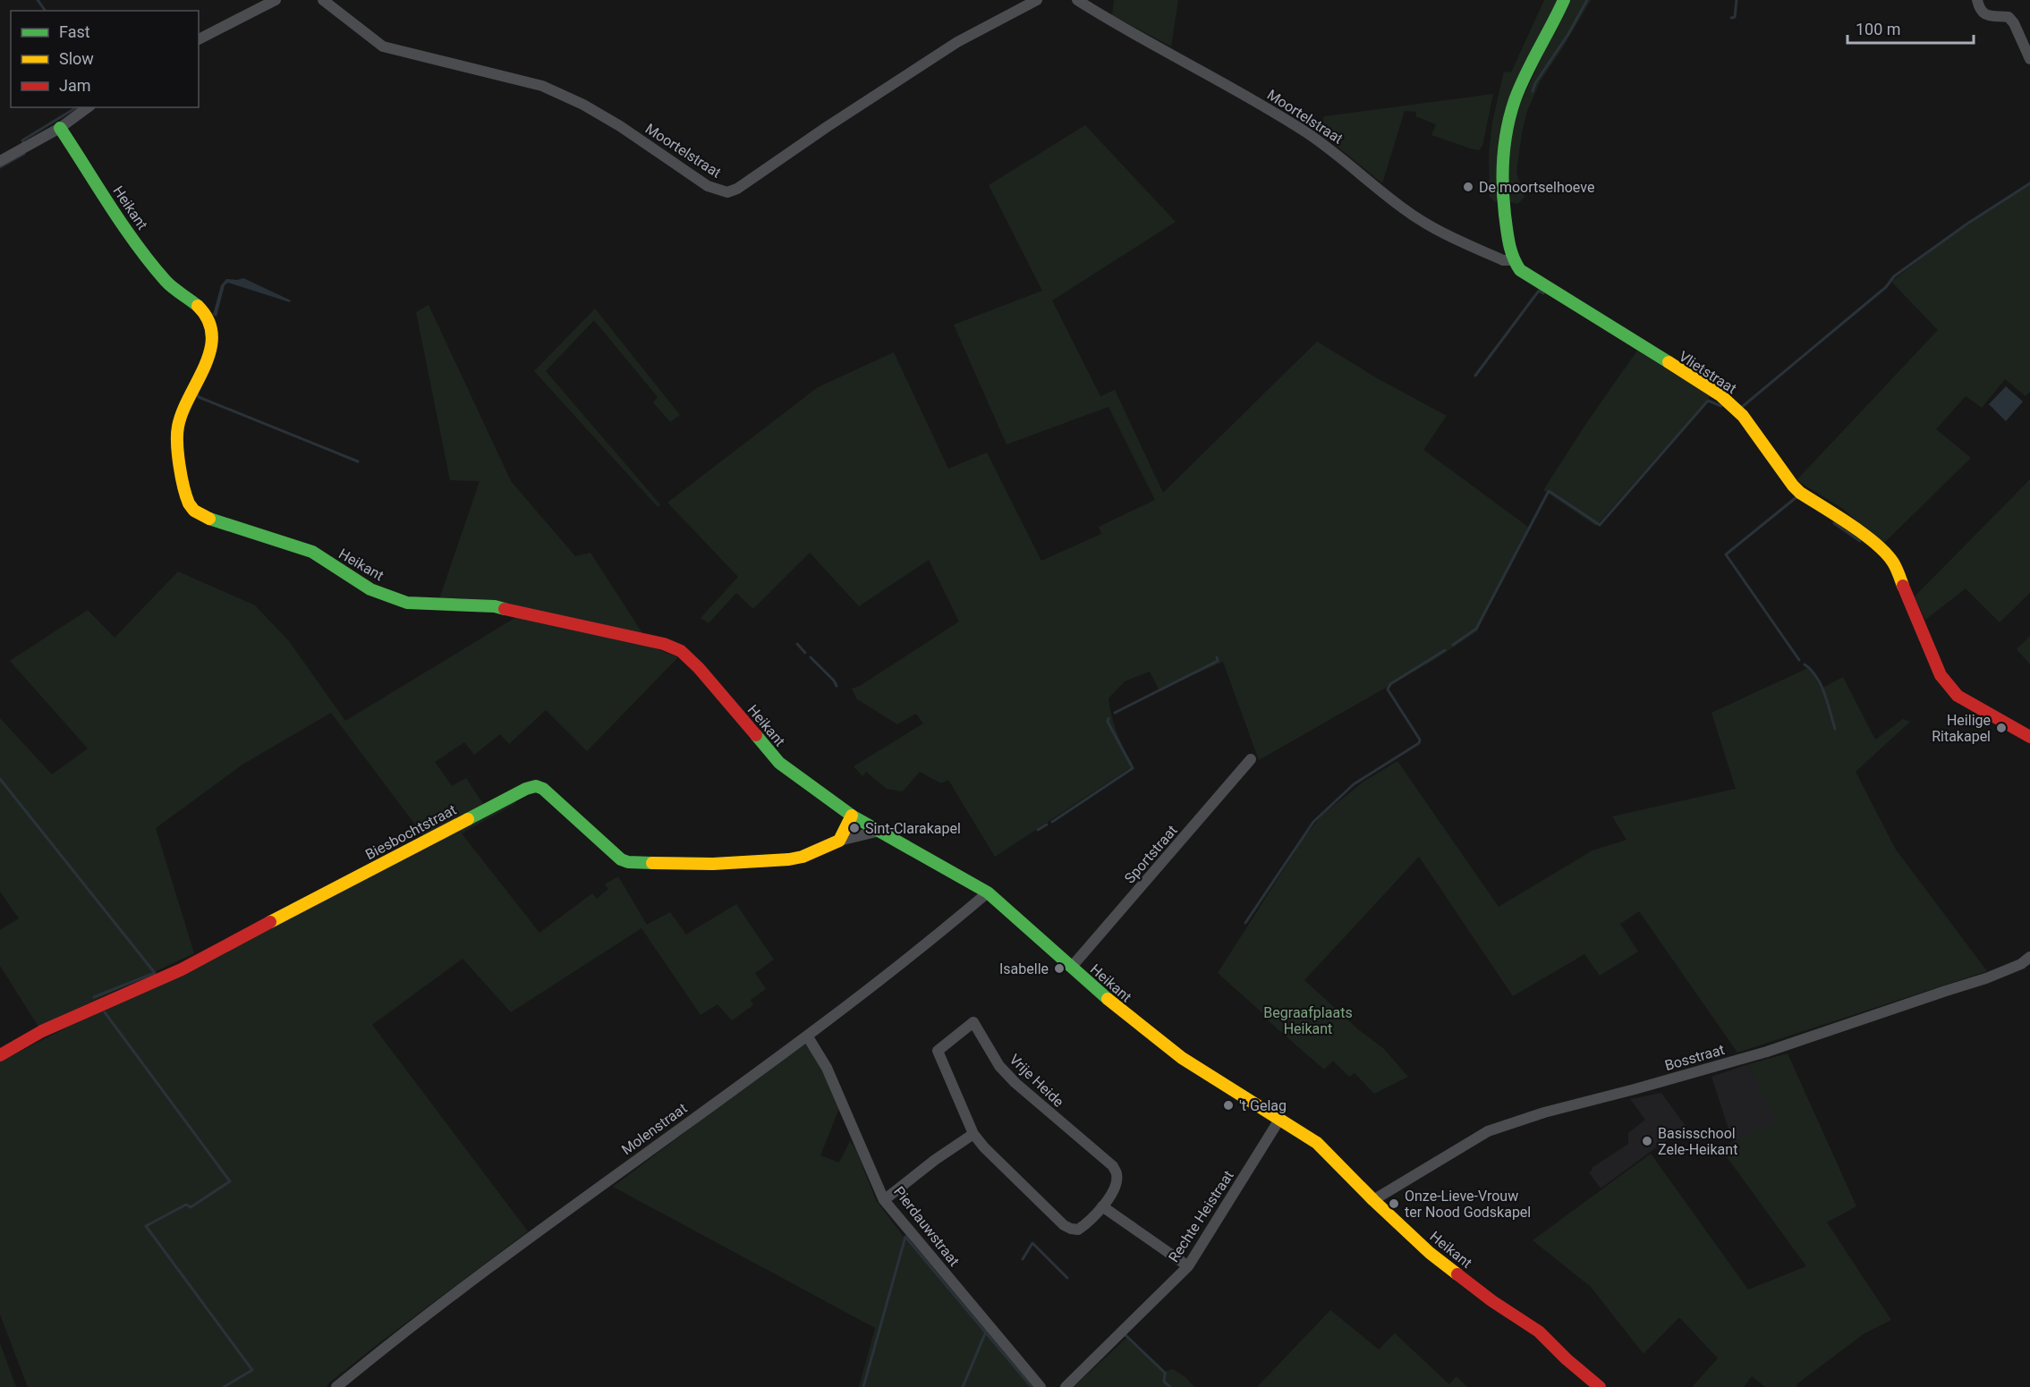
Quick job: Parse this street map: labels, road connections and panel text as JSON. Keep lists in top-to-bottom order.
{
  "streets": {
    "street": [
      "Moortelstraat",
      "Heikant",
      "Vlietstraat",
      "Biesbochtstraat",
      "Sportstraat",
      "Bosstraat",
      "Vrije Heide",
      "Molenstraat",
      "Rechte Heistraat",
      "Pierdauwstraat"
    ]
  },
  "crossings": [
    ["Moortelstraat", "Vlietstraat"],
    ["Heikant", "Biesbochtstraat"],
    ["Heikant", "Sportstraat"],
    ["Heikant", "Bosstraat"],
    ["Heikant", "Molenstraat"],
    ["Heikant", "Rechte Heistraat"],
    ["Molenstraat", "Pierdauwstraat"]
  ],
  "parks": ["Begraafplaats Heikant"],
  "places": [
    "De moortselhoeve",
    "Heilige Ritakapel",
    "Sint-Clarakapel",
    "Isabelle",
    "'t Gelag",
    "Basisschool Zele-Heikant",
    "Onze-Lieve-Vrouw ter Nood Godskapel"
  ],
  "legend": ["Fast", "Slow", "Jam"],
  "scale_bar": "100 m"
}
